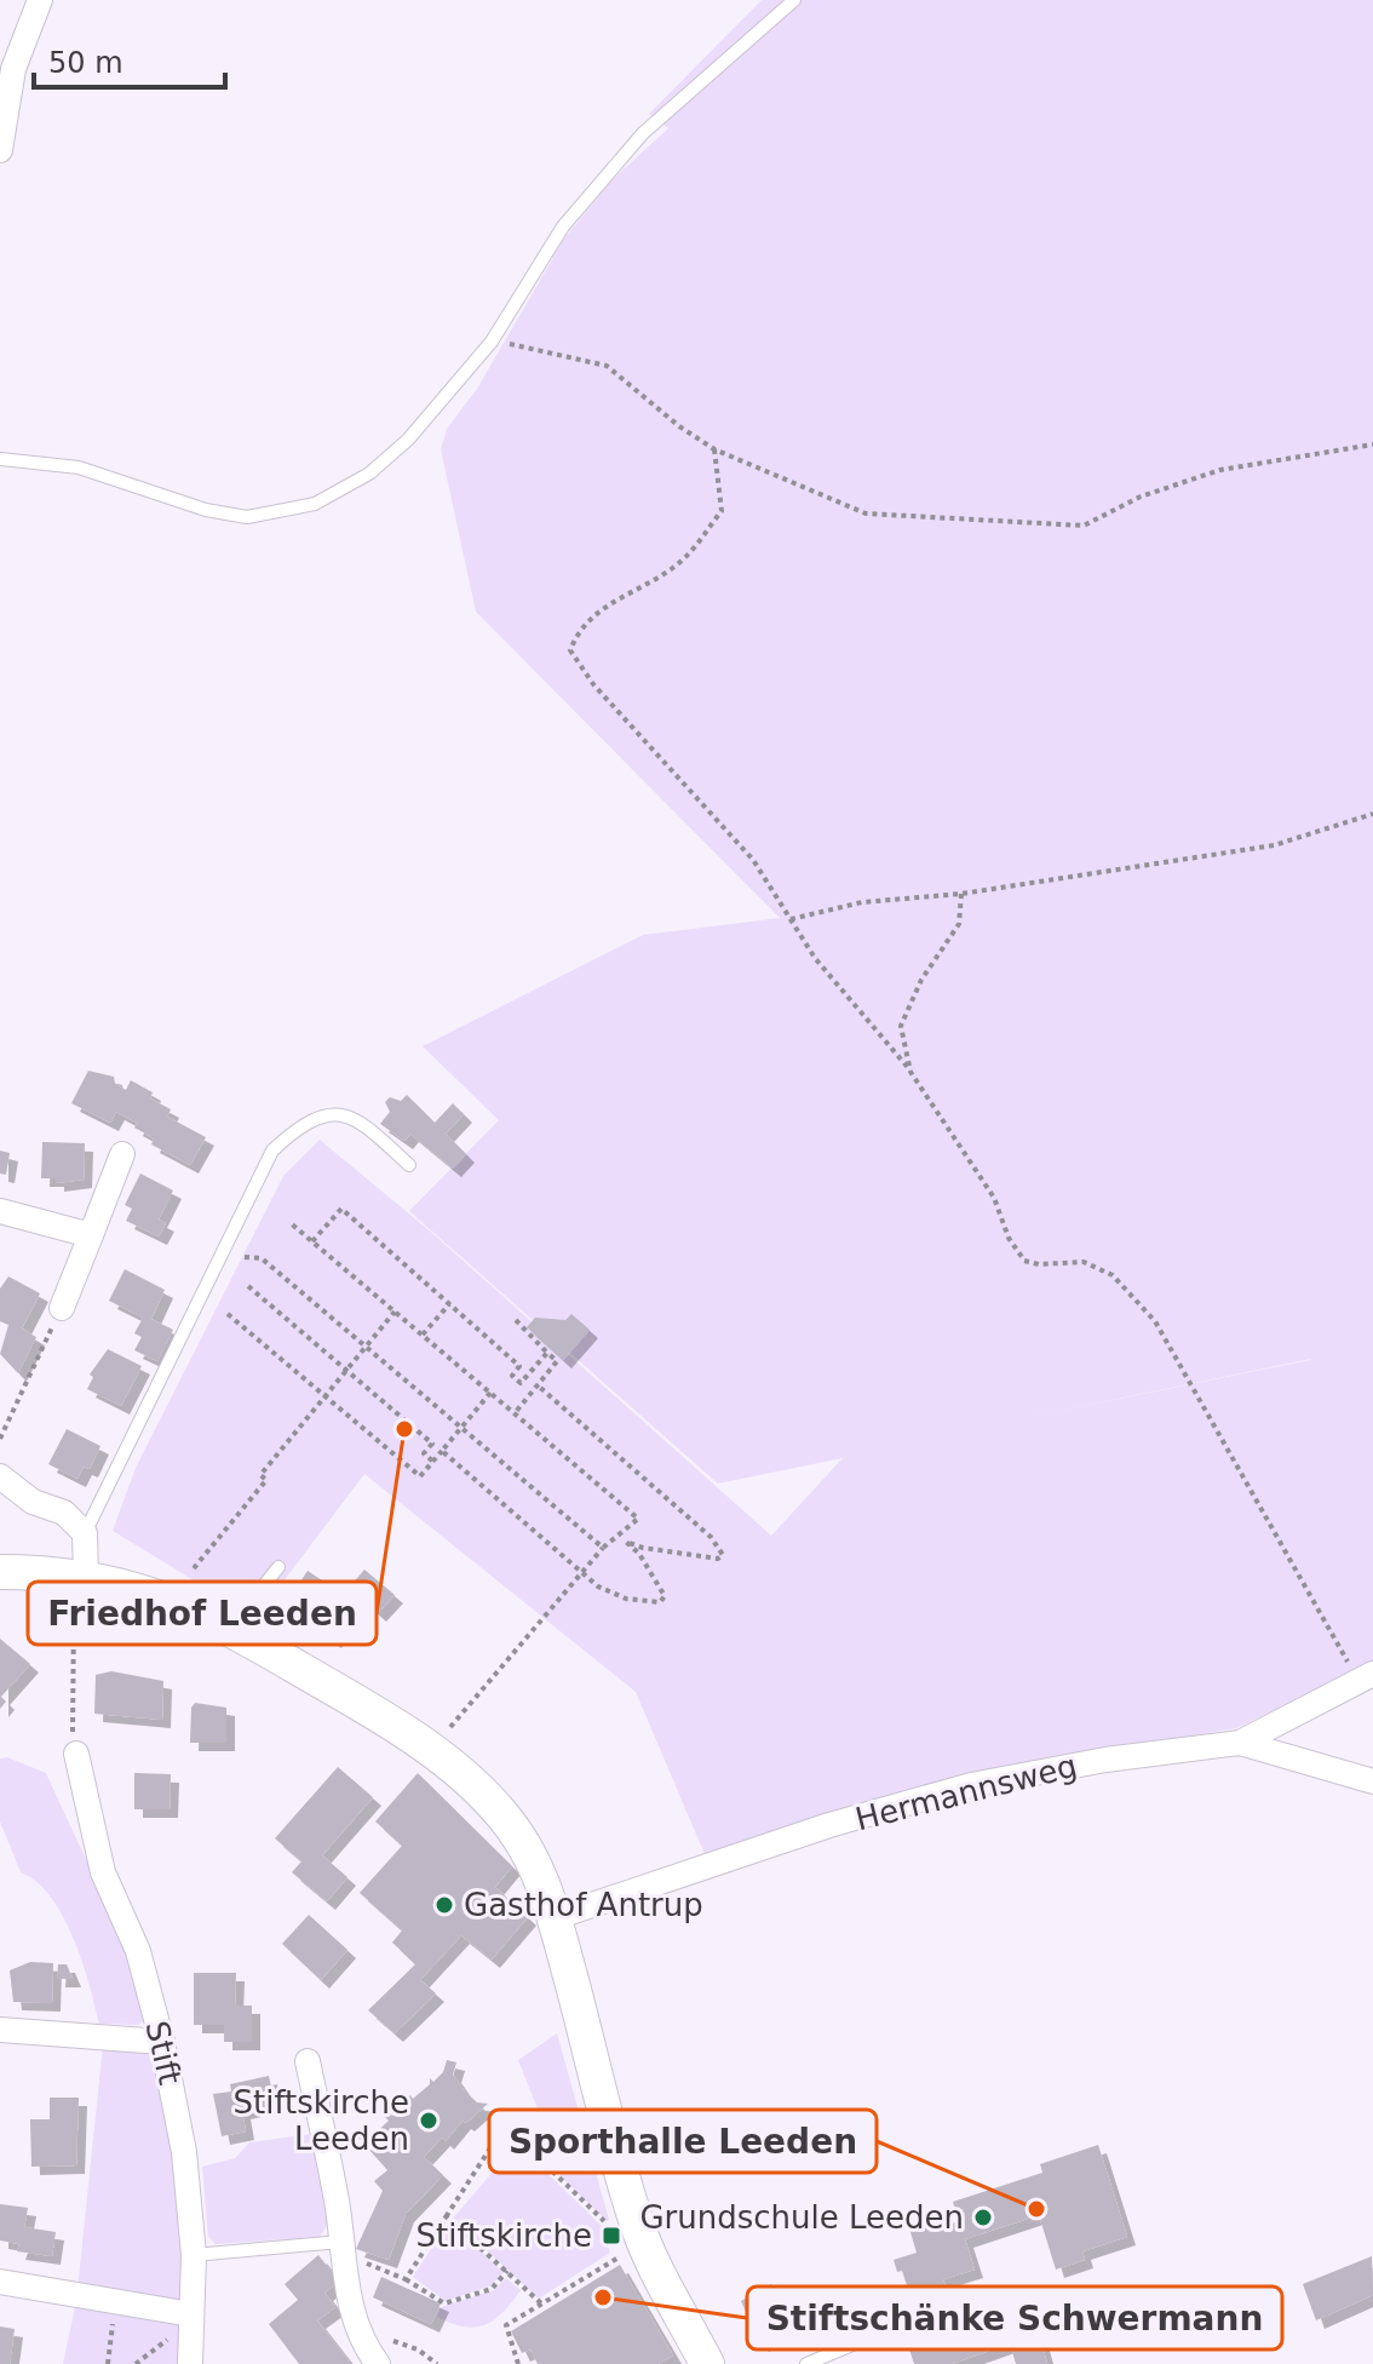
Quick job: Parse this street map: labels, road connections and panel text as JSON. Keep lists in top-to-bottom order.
{
  "streets": {
    "street": ["Hermannsweg", "Stift"]
  },
  "places": {
    "other": [
      "Friedhof Leeden",
      "Gasthof Antrup",
      "Stiftskirche Leeden",
      "Sporthalle Leeden",
      "Grundschule Leeden",
      "Stiftschänke Schwermann"
    ],
    "transit": ["Stiftskirche"]
  },
  "scale_bar": "50 m"
}
